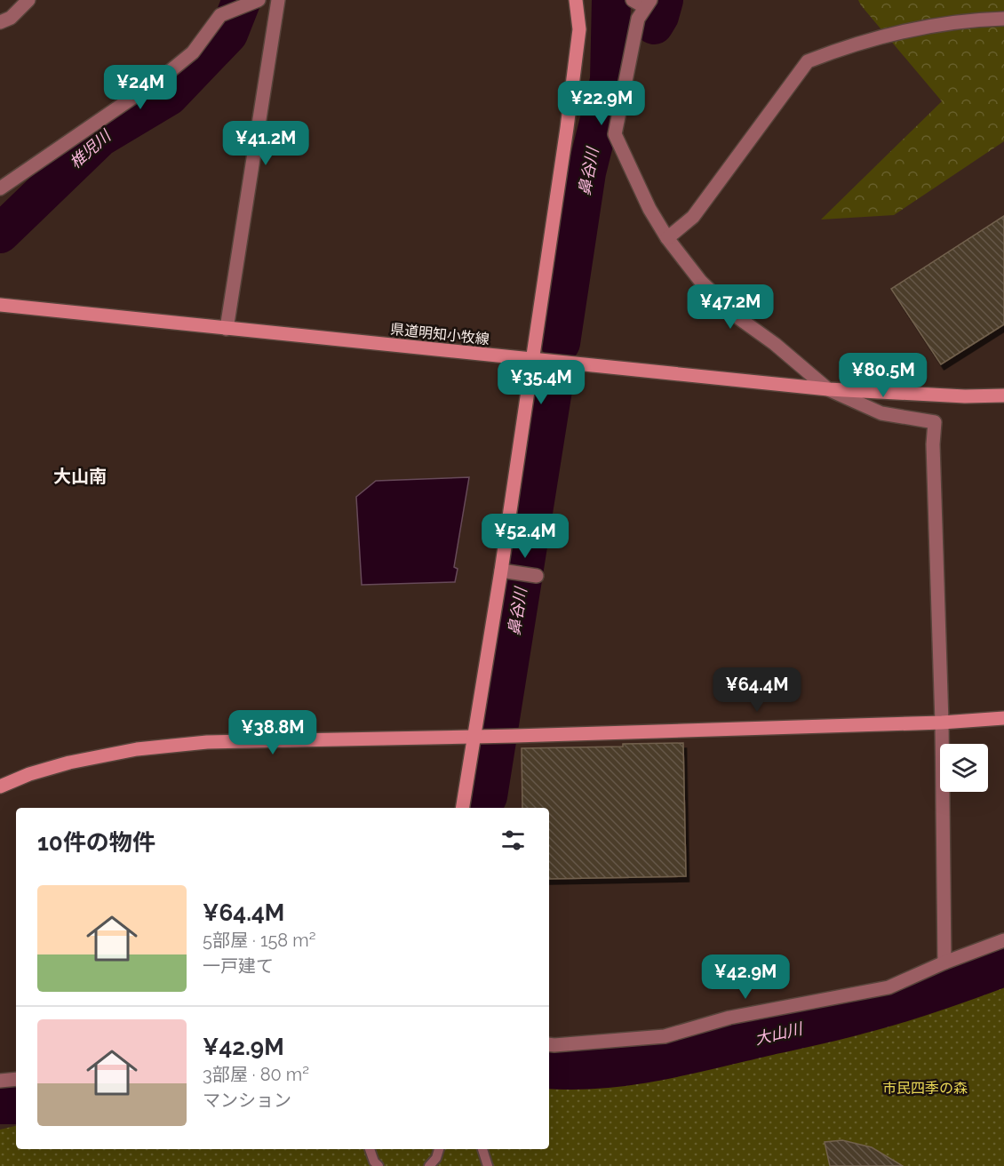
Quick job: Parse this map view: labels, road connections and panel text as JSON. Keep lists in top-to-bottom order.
{
  "streets": {
    "street": ["県道明知小牧線"]
  },
  "districts": ["大山南"],
  "water": ["椎児川", "鼻谷川", "大山川"],
  "parks": ["市民四季の森"],
  "page": {
    "price": [
      "¥24M",
      "¥22.9M",
      "¥41.2M",
      "¥47.2M",
      "¥80.5M",
      "¥35.4M",
      "¥52.4M",
      "¥64.4M",
      "¥38.8M",
      "¥42.9M"
    ],
    "heading": "10件の物件",
    "list": [
      {
        "name": "¥64.4M",
        "note": "5部屋 · 158 m² · 一戸建て"
      },
      {
        "name": "¥42.9M",
        "note": "3部屋 · 80 m² · マンション"
      }
    ]
  }
}
